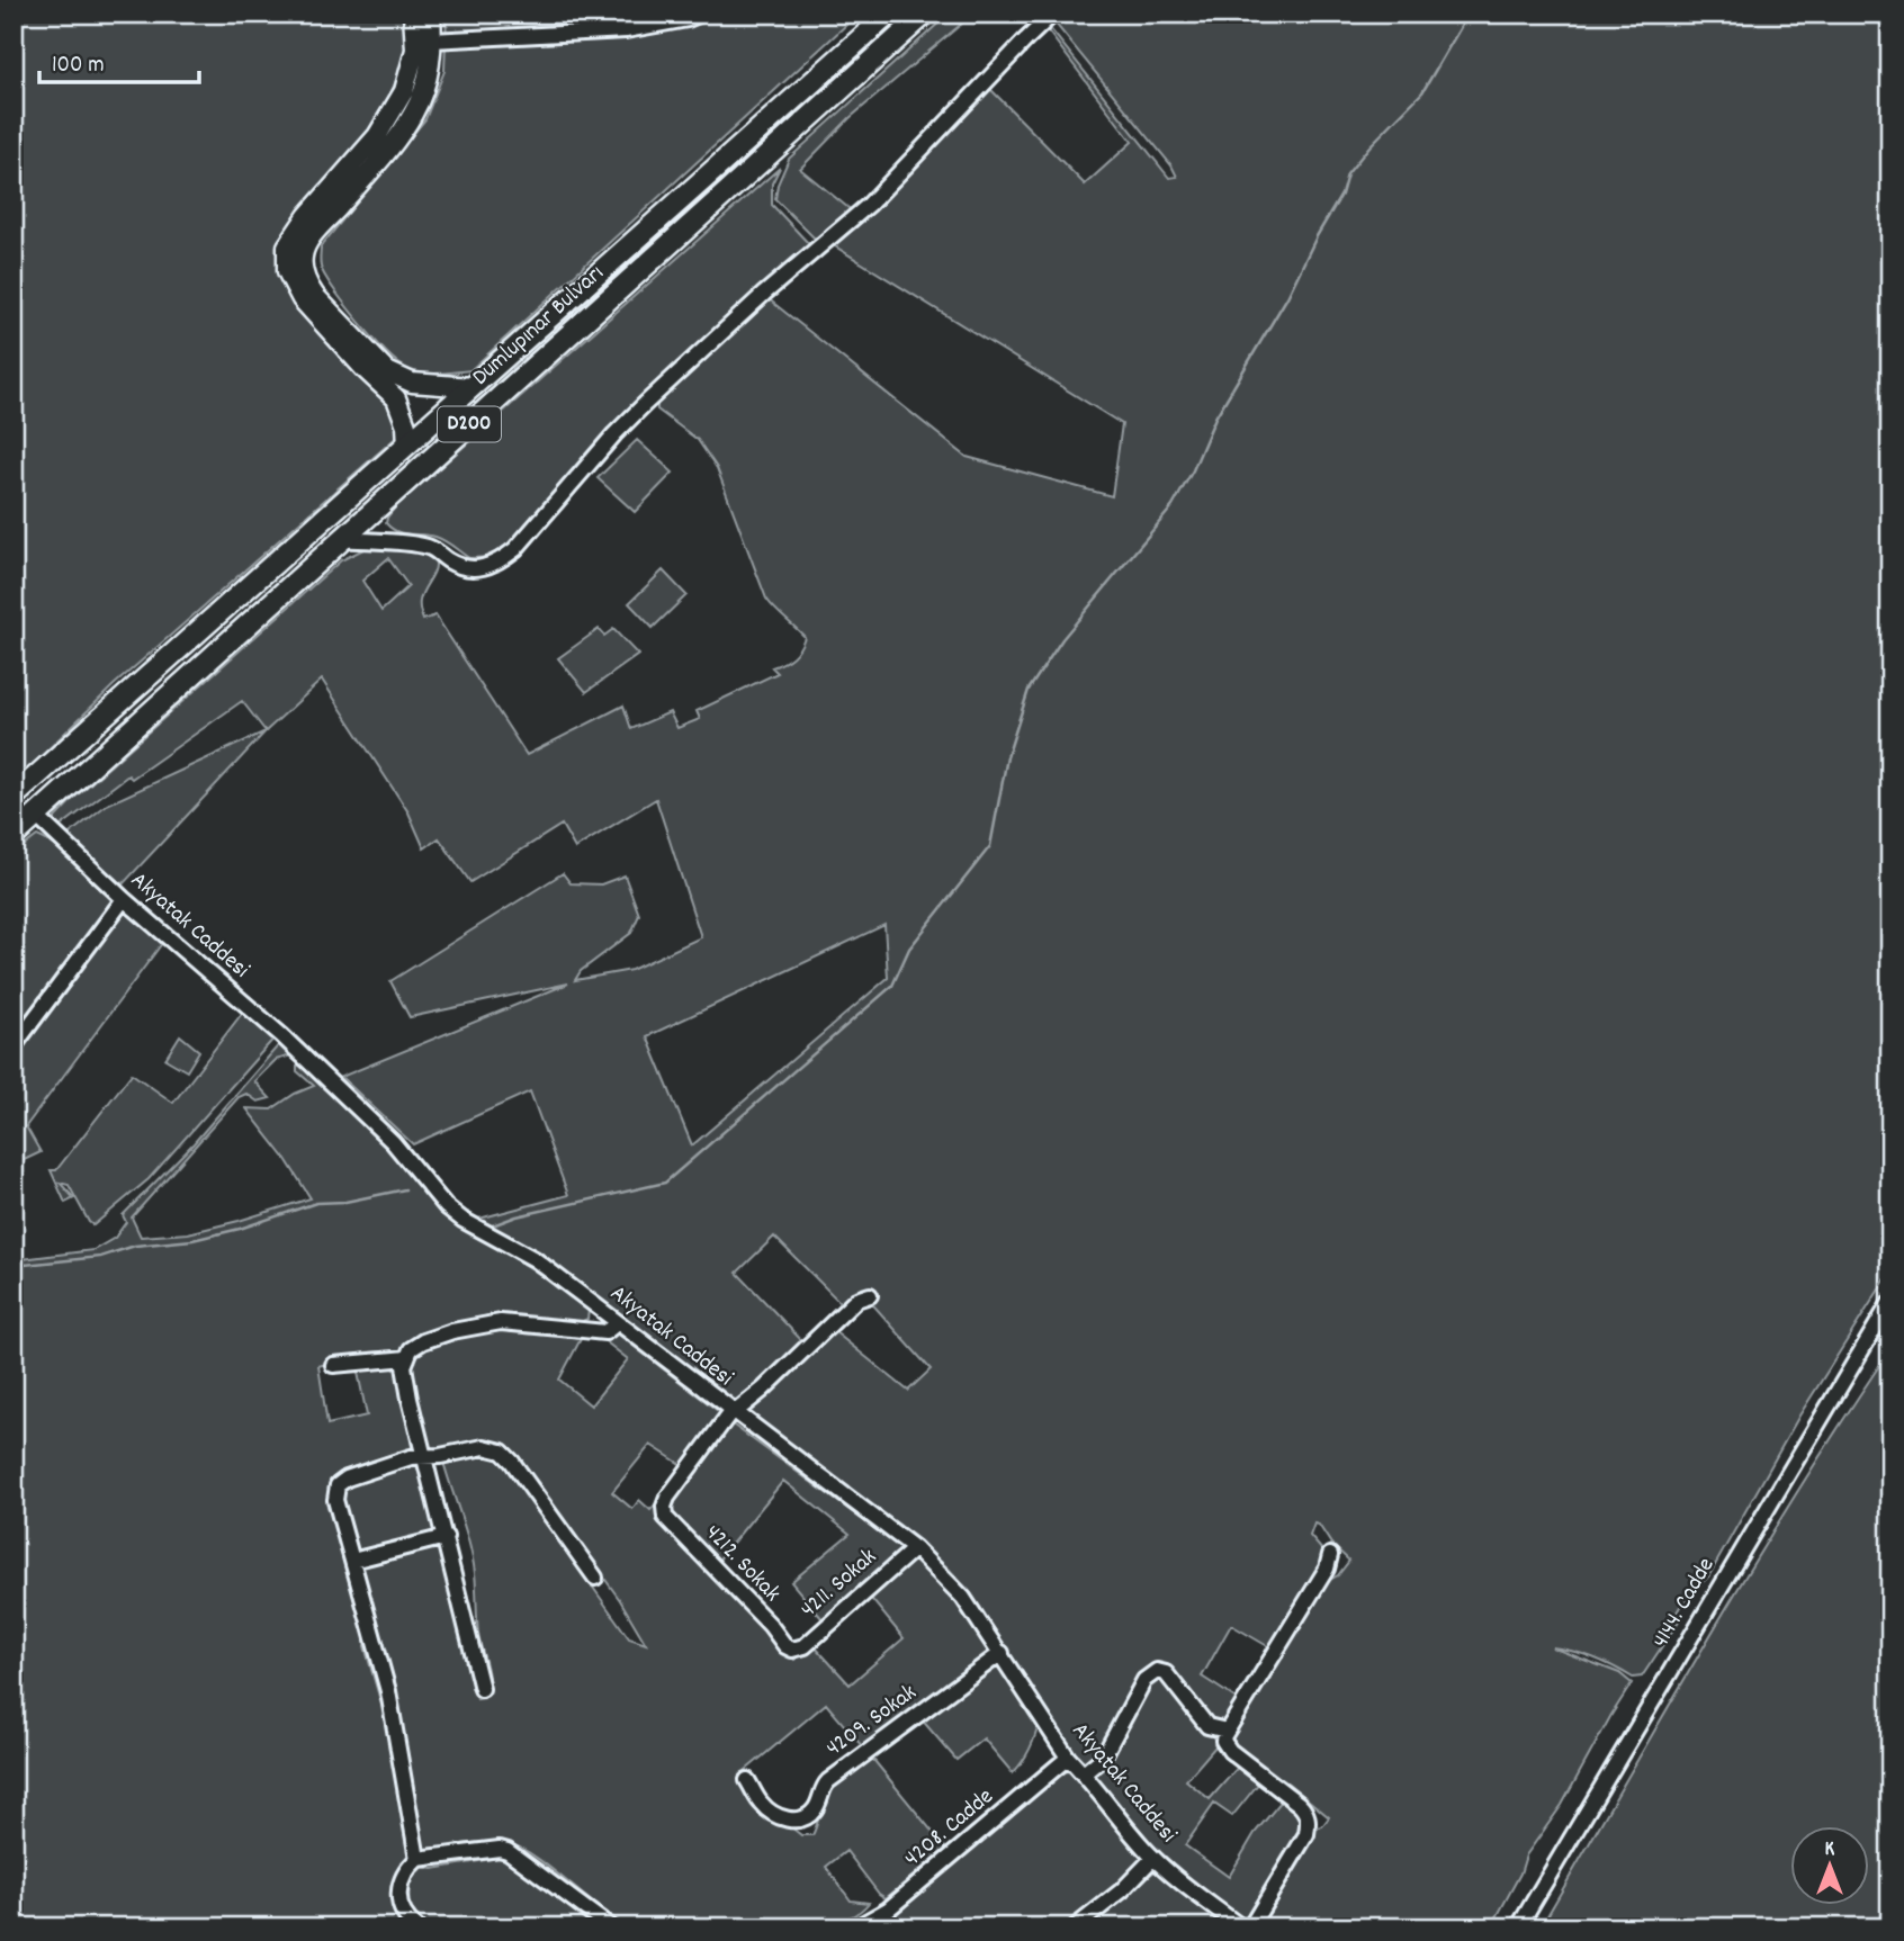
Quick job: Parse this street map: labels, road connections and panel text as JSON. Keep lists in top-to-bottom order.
{
  "streets": {
    "highway": ["Dumlupınar Bulvarı", "D200"],
    "street": [
      "Akyatak Caddesi",
      "4212. Sokak",
      "4211. Sokak",
      "4144. Cadde",
      "4209. Sokak",
      "4208. Cadde"
    ]
  },
  "crossings": [
    ["Dumlupınar Bulvarı", "Akyatak Caddesi"],
    ["Akyatak Caddesi", "4212. Sokak"],
    ["Akyatak Caddesi", "4211. Sokak"],
    ["Akyatak Caddesi", "4209. Sokak"],
    ["Akyatak Caddesi", "4208. Cadde"],
    ["4212. Sokak", "4211. Sokak"]
  ],
  "scale_bar": "100 m",
  "north": "top"
}
